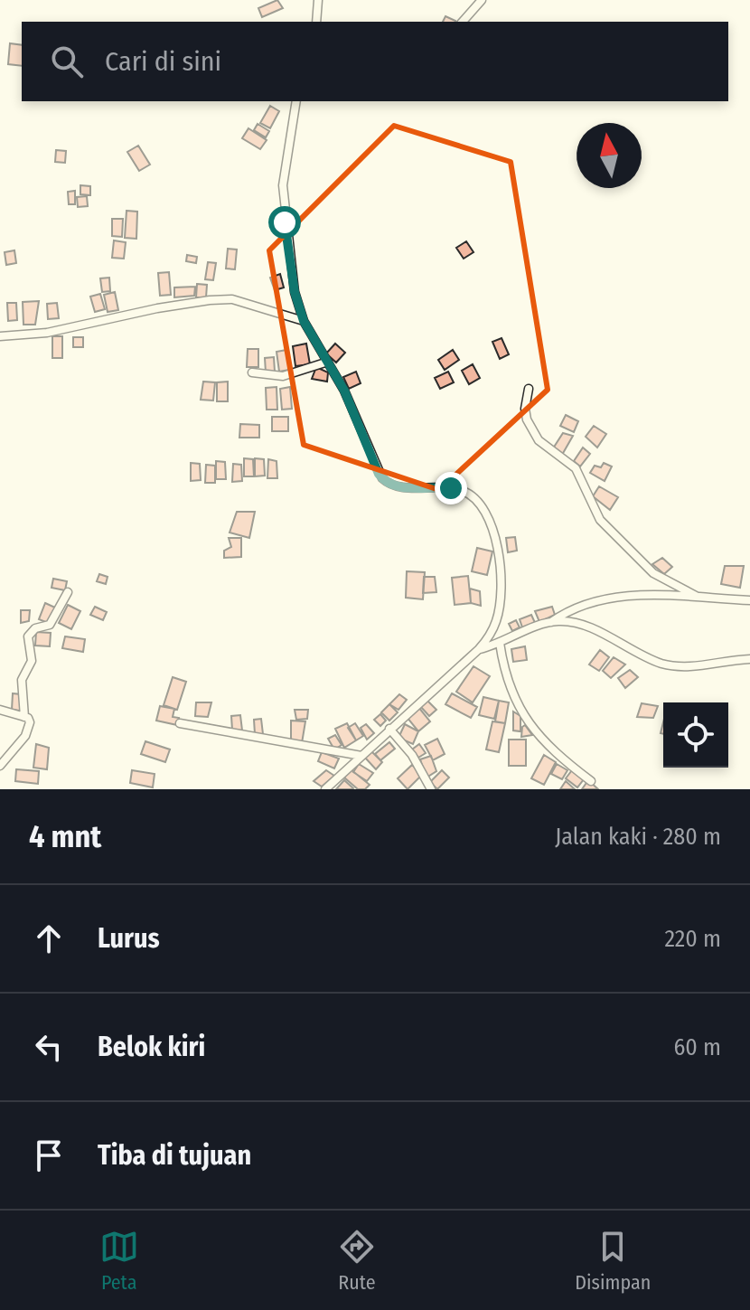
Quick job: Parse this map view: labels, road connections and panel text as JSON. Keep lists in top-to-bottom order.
{
  "north": "top",
  "page": {
    "search": "Cari di sini",
    "heading": ["4 mnt", "Jalan kaki · 280 m"],
    "list": [
      ["Lurus", "220 m"],
      ["Belok kiri", "60 m"],
      "Tiba di tujuan"
    ],
    "nav": ["Peta", "Rute", "Disimpan"]
  }
}
